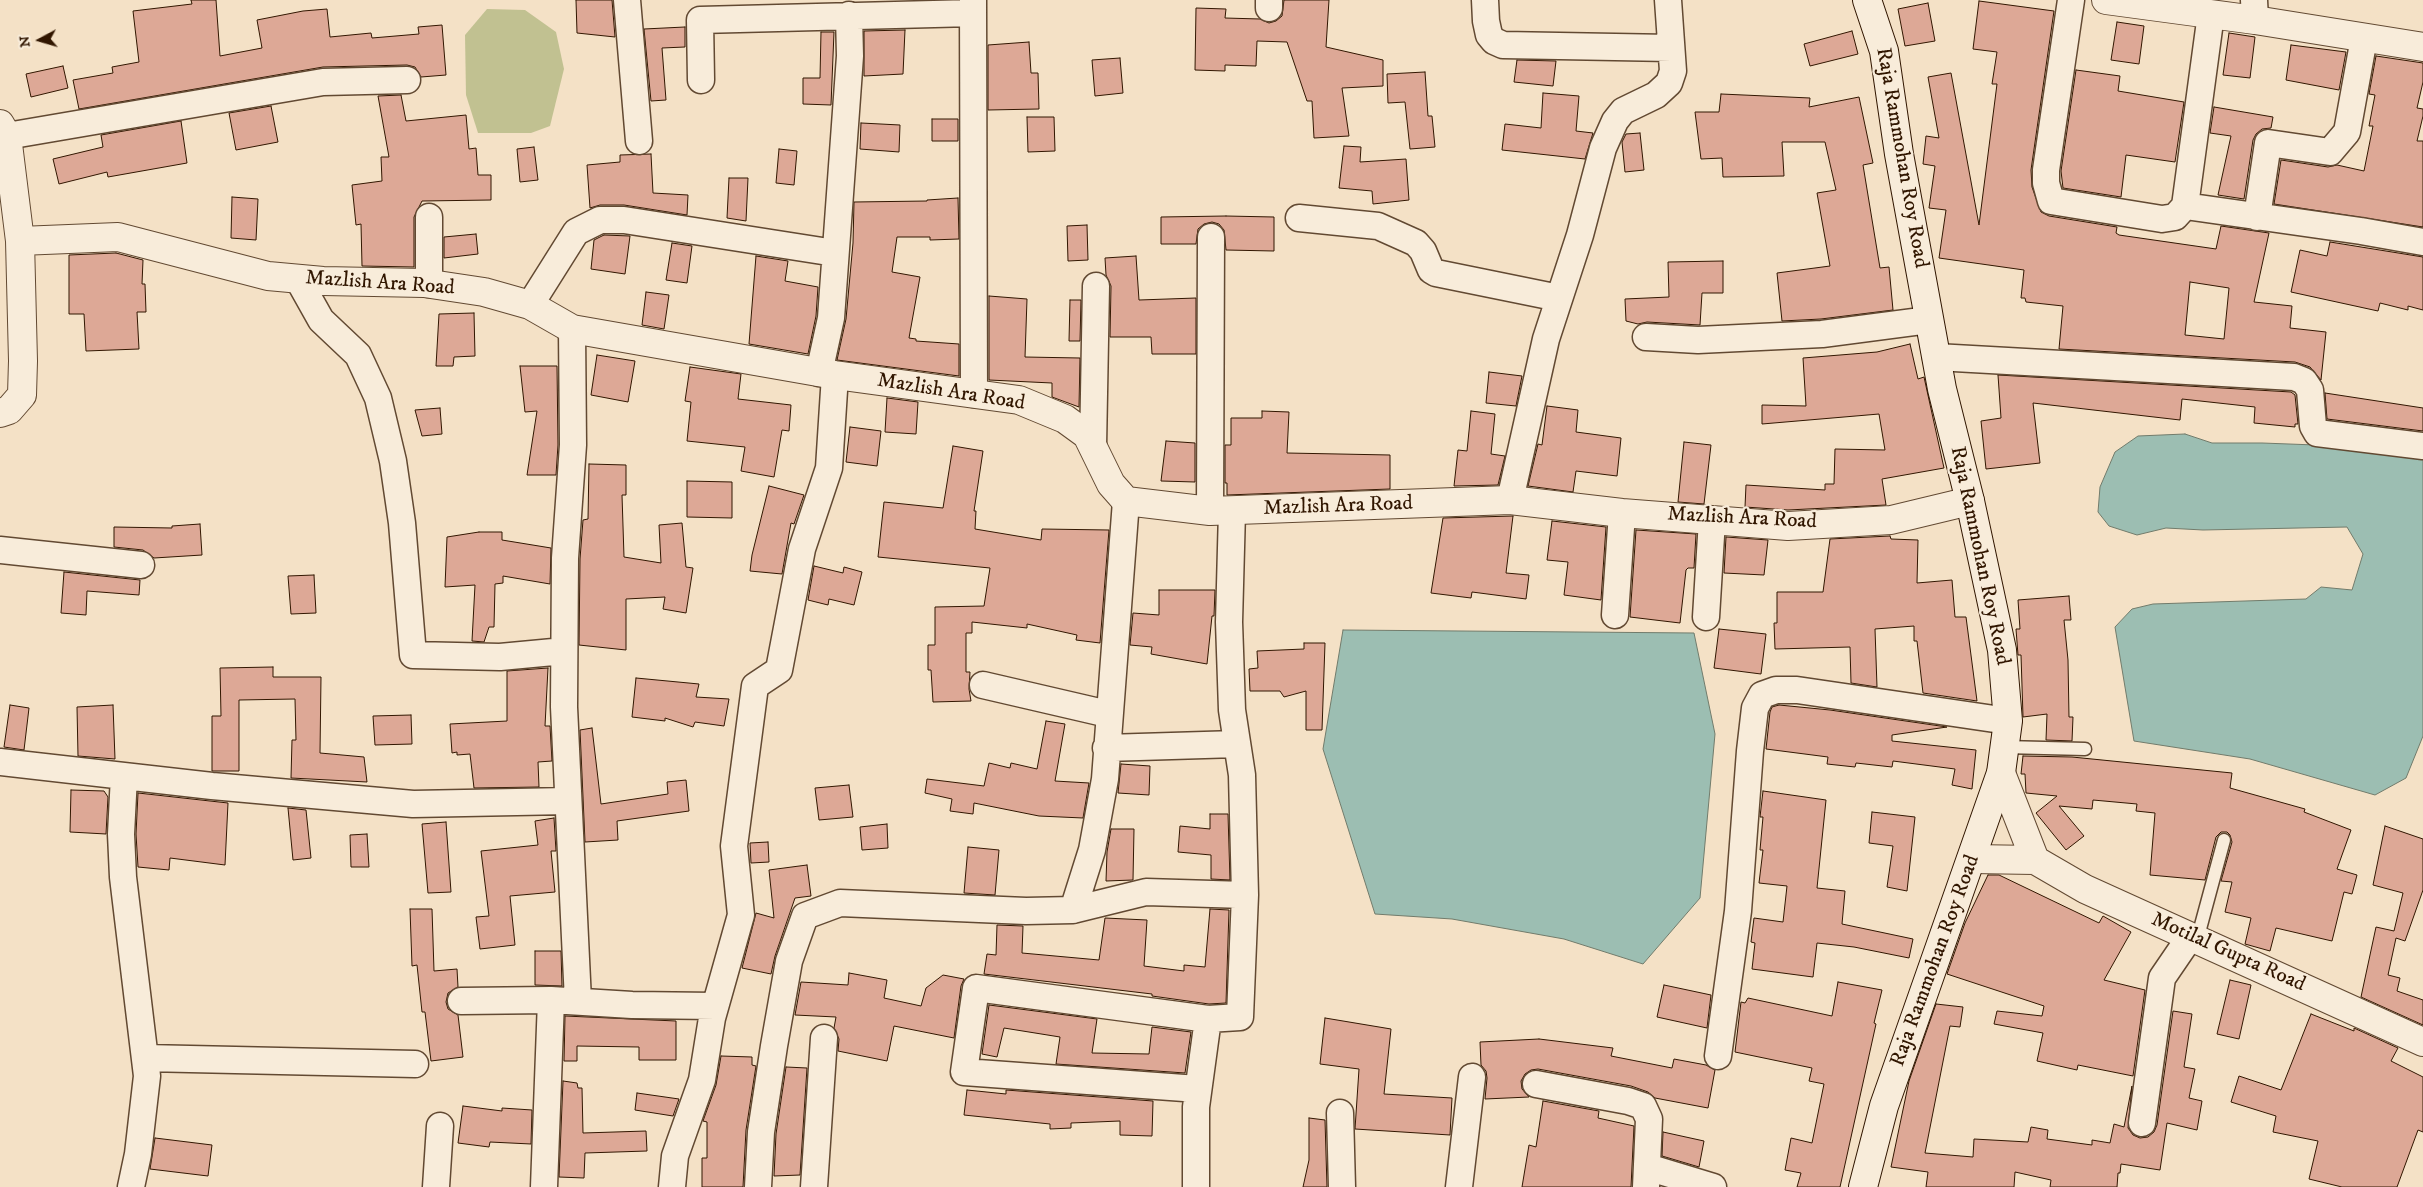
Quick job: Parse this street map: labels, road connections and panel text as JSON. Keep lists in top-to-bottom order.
{
  "streets": {
    "street": ["Raja Rammohan Roy Road", "Mazlish Ara Road", "Motilal Gupta Road"]
  },
  "crossings": [
    ["Raja Rammohan Roy Road", "Mazlish Ara Road"],
    ["Raja Rammohan Roy Road", "Motilal Gupta Road"]
  ],
  "north": "left"
}
